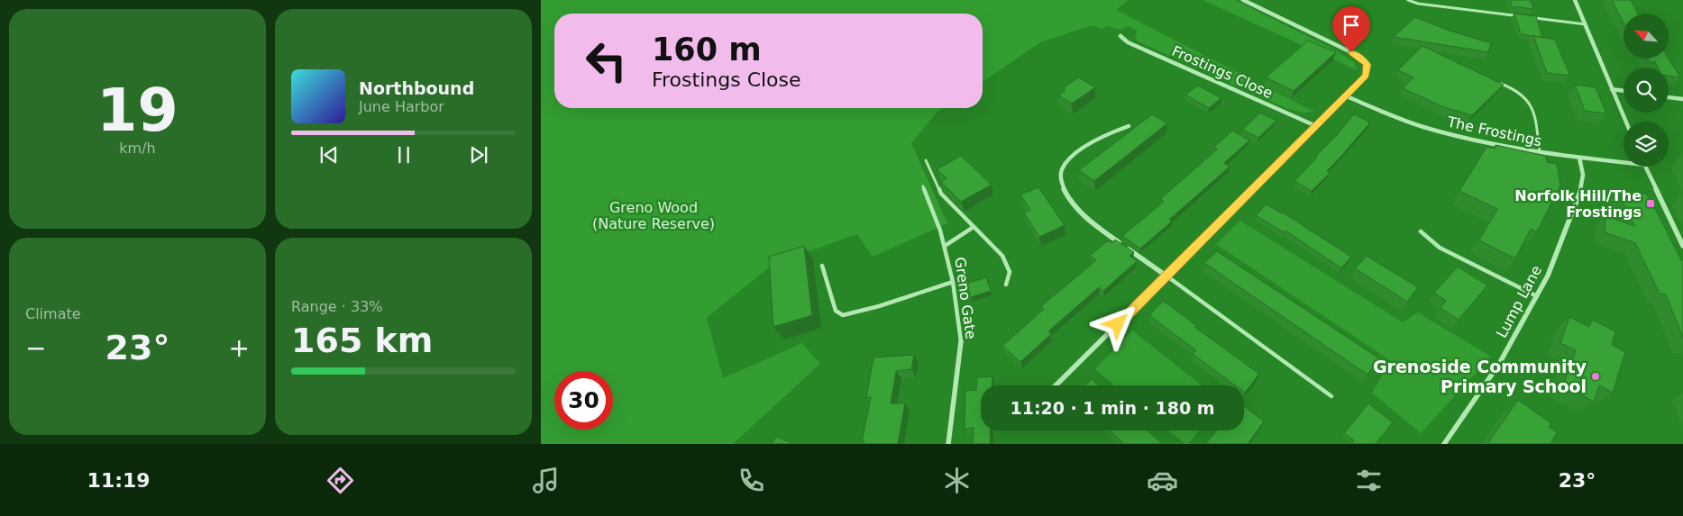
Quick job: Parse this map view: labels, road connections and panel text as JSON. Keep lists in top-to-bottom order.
{
  "streets": {
    "street": [
      "Frostings Close",
      "The Frostings",
      "Greno Gate",
      "Lump Lane"
    ]
  },
  "crossings": [
    ["The Frostings", "Lump Lane"]
  ],
  "parks": ["Greno Wood (Nature Reserve)"],
  "places": {
    "transit": ["Norfolk Hill/The Frostings"],
    "other": ["Grenoside Community Primary School"]
  },
  "north": "top left",
  "page": {
    "tile": [
      ["19", "km/h"],
      "Climate",
      ["Range · 33%", "165 km"]
    ],
    "turn": ["160 m", "Frostings Close"],
    "song": ["Northbound", "June Harbor"],
    "heat": ["−", "23°", "+"],
    "limit": "30",
    "trip": "11:20 · 1 min · 180 m",
    "tabs": ["11:19", "23°"]
  }
}
